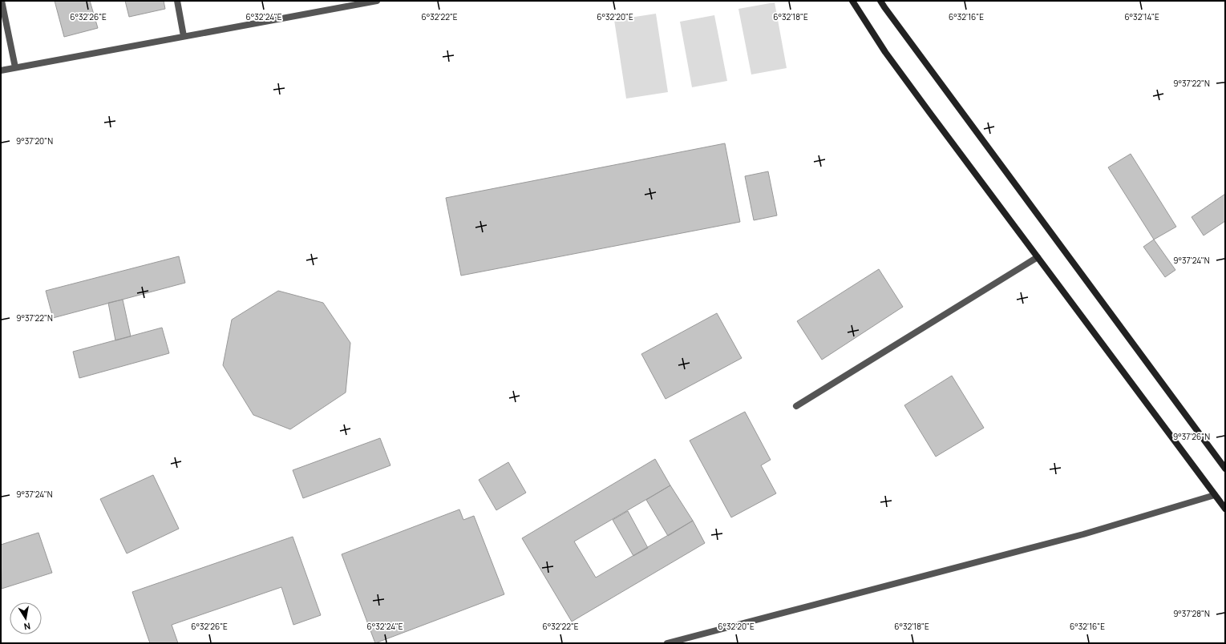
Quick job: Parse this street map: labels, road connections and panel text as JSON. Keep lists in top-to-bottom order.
{
  "north": "bottom",
  "coordinates": [
    "6°32'26\"E",
    "6°32'24\"E",
    "6°32'22\"E",
    "6°32'20\"E",
    "6°32'18\"E",
    "6°32'16\"E",
    "6°32'14\"E",
    "9°37'22\"N",
    "9°37'20\"N",
    "9°37'24\"N",
    "9°37'26\"N",
    "9°37'28\"N"
  ]
}
